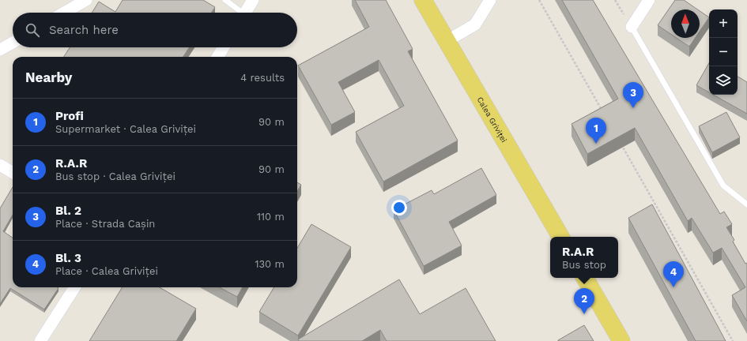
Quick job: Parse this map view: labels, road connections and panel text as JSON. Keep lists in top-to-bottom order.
{
  "streets": {
    "main road": ["Calea Griviței"]
  },
  "north": "top",
  "page": {
    "map_buttons": ["+", "−"],
    "search": "Search here",
    "heading": ["Nearby", "4 results"],
    "pins": [
      "3",
      "1",
      "4",
      "2"
    ],
    "list": [
      {
        "mark": "1",
        "name": "Profi",
        "note": "Supermarket · Calea Griviței",
        "value": "90 m"
      },
      {
        "mark": "2",
        "name": "R.A.R",
        "note": "Bus stop · Calea Griviței",
        "value": "90 m"
      },
      {
        "mark": "3",
        "name": "Bl. 2",
        "note": "Place · Strada Cașin",
        "value": "110 m"
      },
      {
        "mark": "4",
        "name": "Bl. 3",
        "note": "Place · Calea Griviței",
        "value": "130 m"
      }
    ],
    "popup": ["R.A.R", "Bus stop"]
  }
}
